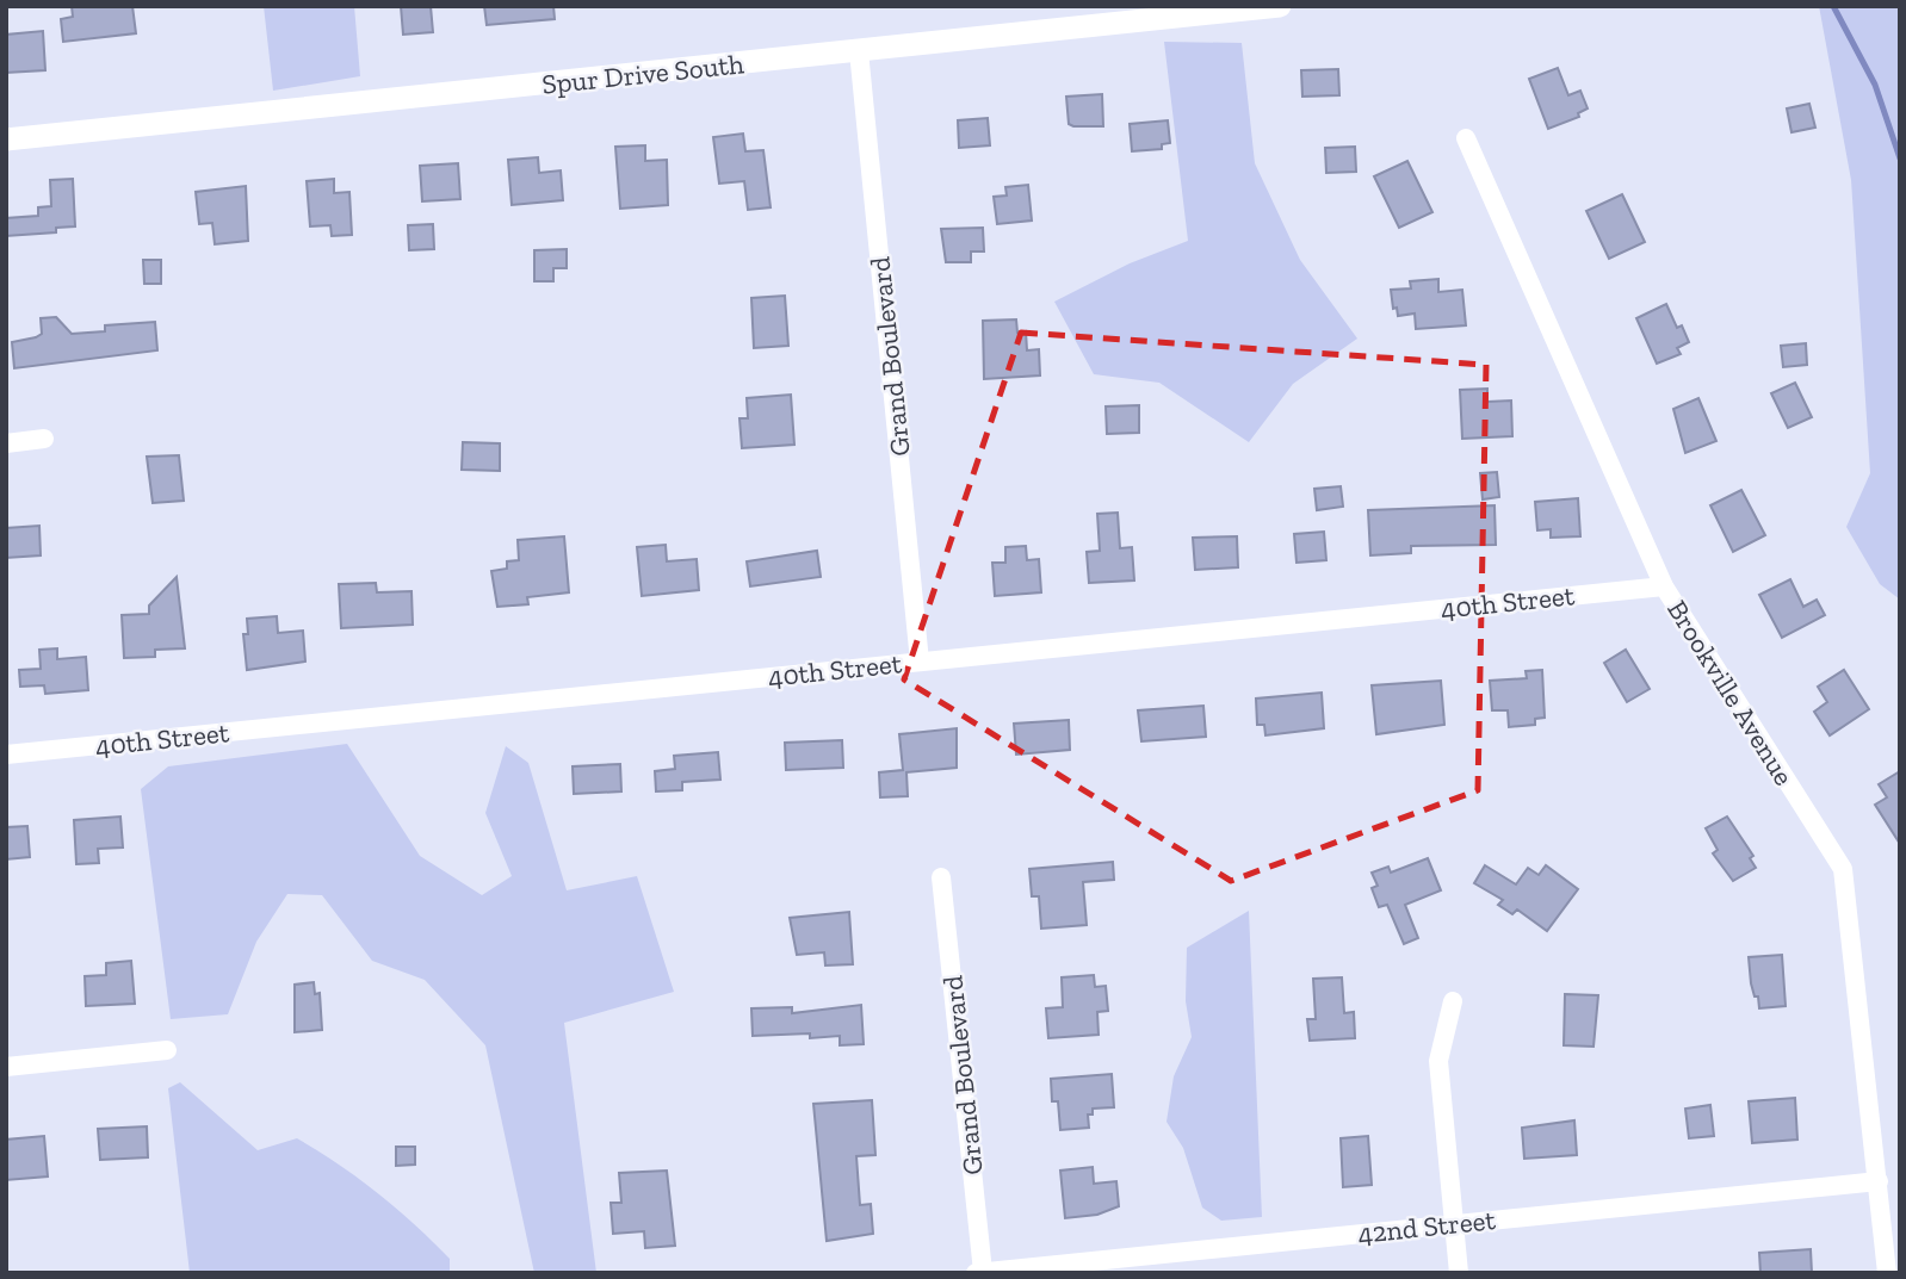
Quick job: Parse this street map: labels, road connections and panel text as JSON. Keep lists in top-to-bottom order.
{
  "streets": {
    "street": [
      "Spur Drive South",
      "Grand Boulevard",
      "40th Street",
      "Brookville Avenue",
      "42nd Street"
    ]
  },
  "crossings": [
    ["Spur Drive South", "Grand Boulevard"],
    ["Grand Boulevard", "40th Street"],
    ["Grand Boulevard", "42nd Street"],
    ["40th Street", "Brookville Avenue"],
    ["Brookville Avenue", "42nd Street"]
  ]
}
